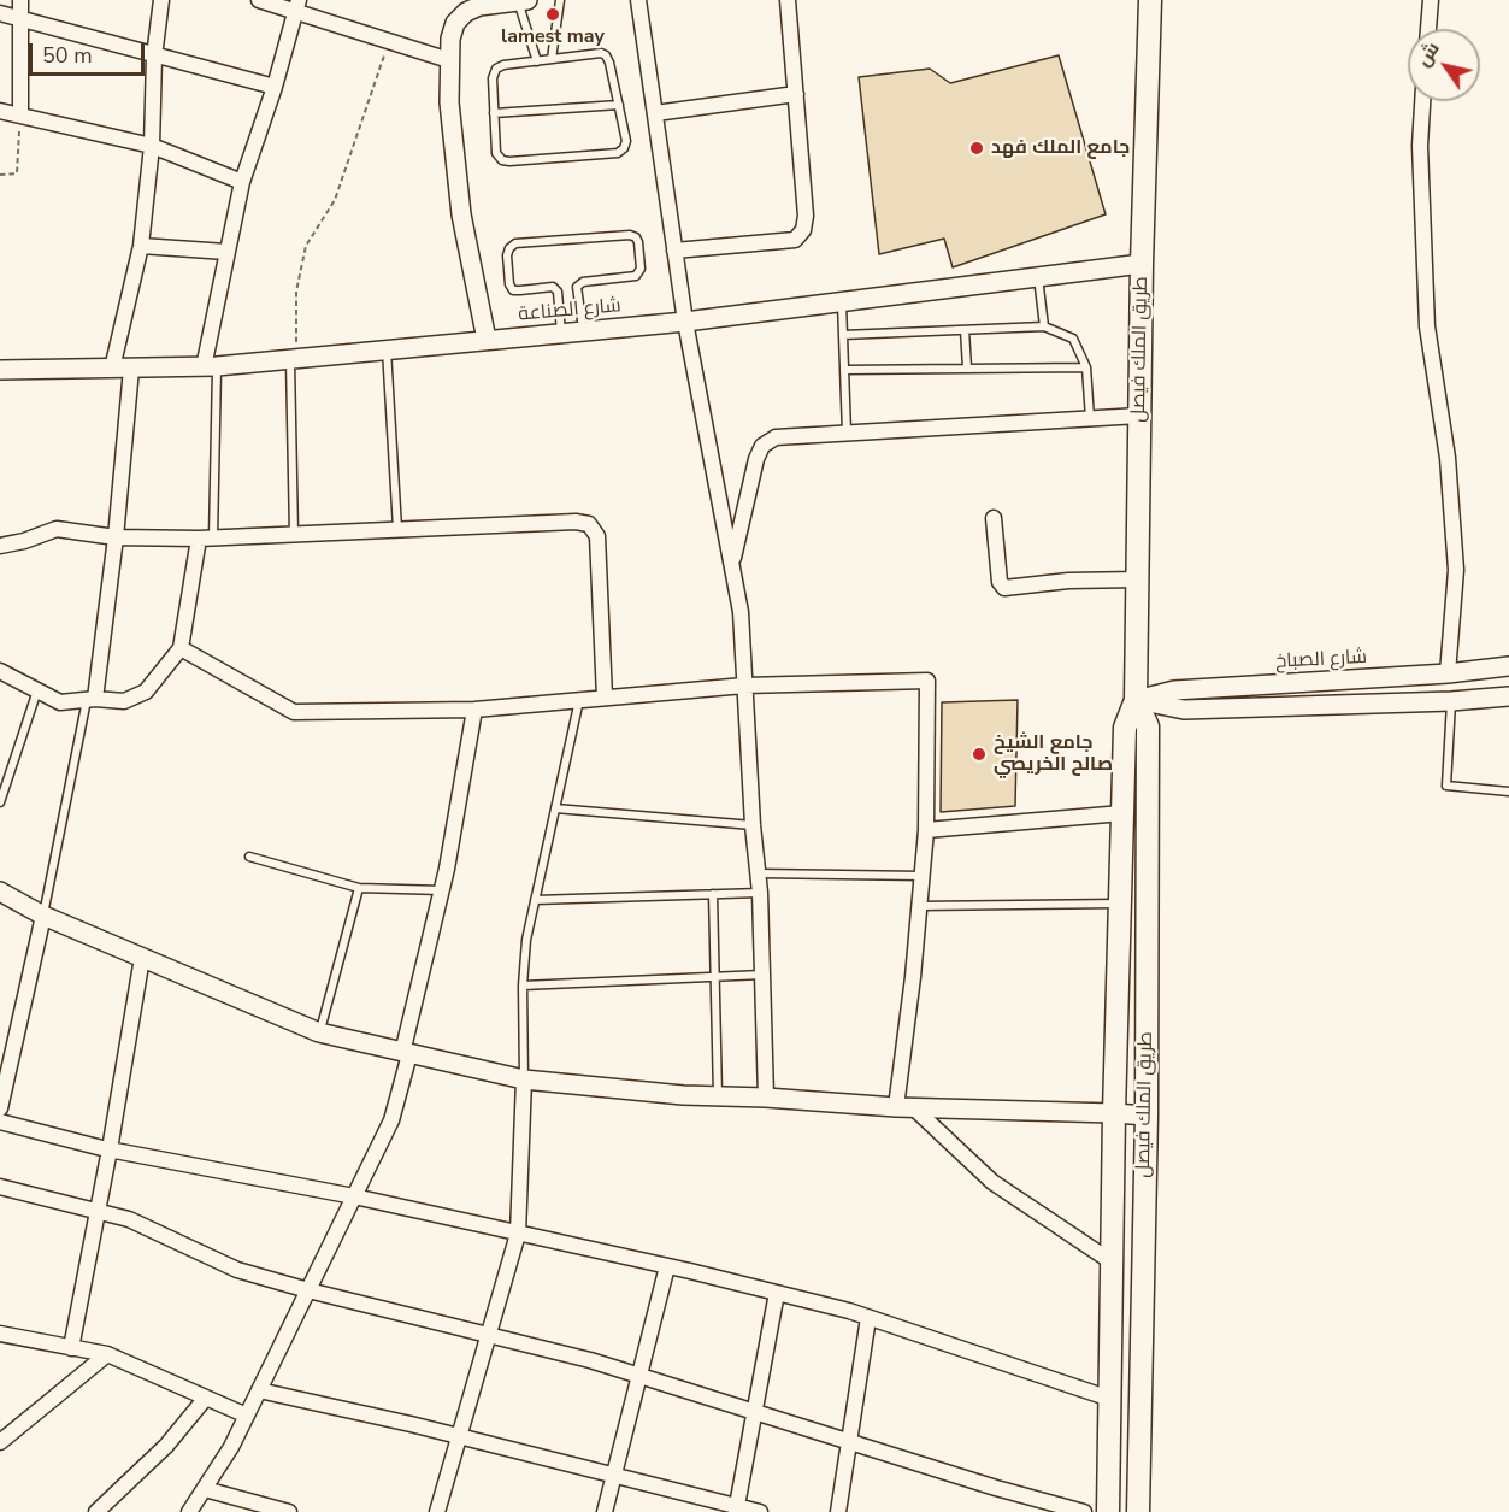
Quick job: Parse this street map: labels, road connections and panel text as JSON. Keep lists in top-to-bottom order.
{
  "streets": {
    "main road": ["طريق الملك فيصل"],
    "street": ["شارع الصناعة", "شارع الصباخ"]
  },
  "crossings": [
    ["شارع الصناعة", "طريق الملك فيصل"],
    ["طريق الملك فيصل", "شارع الصباخ"]
  ],
  "places": ["lamest may", "جامع الملك فهد", "جامع الشيخ صالح الخريصي"],
  "scale_bar": "50 m",
  "north": "top left"
}
